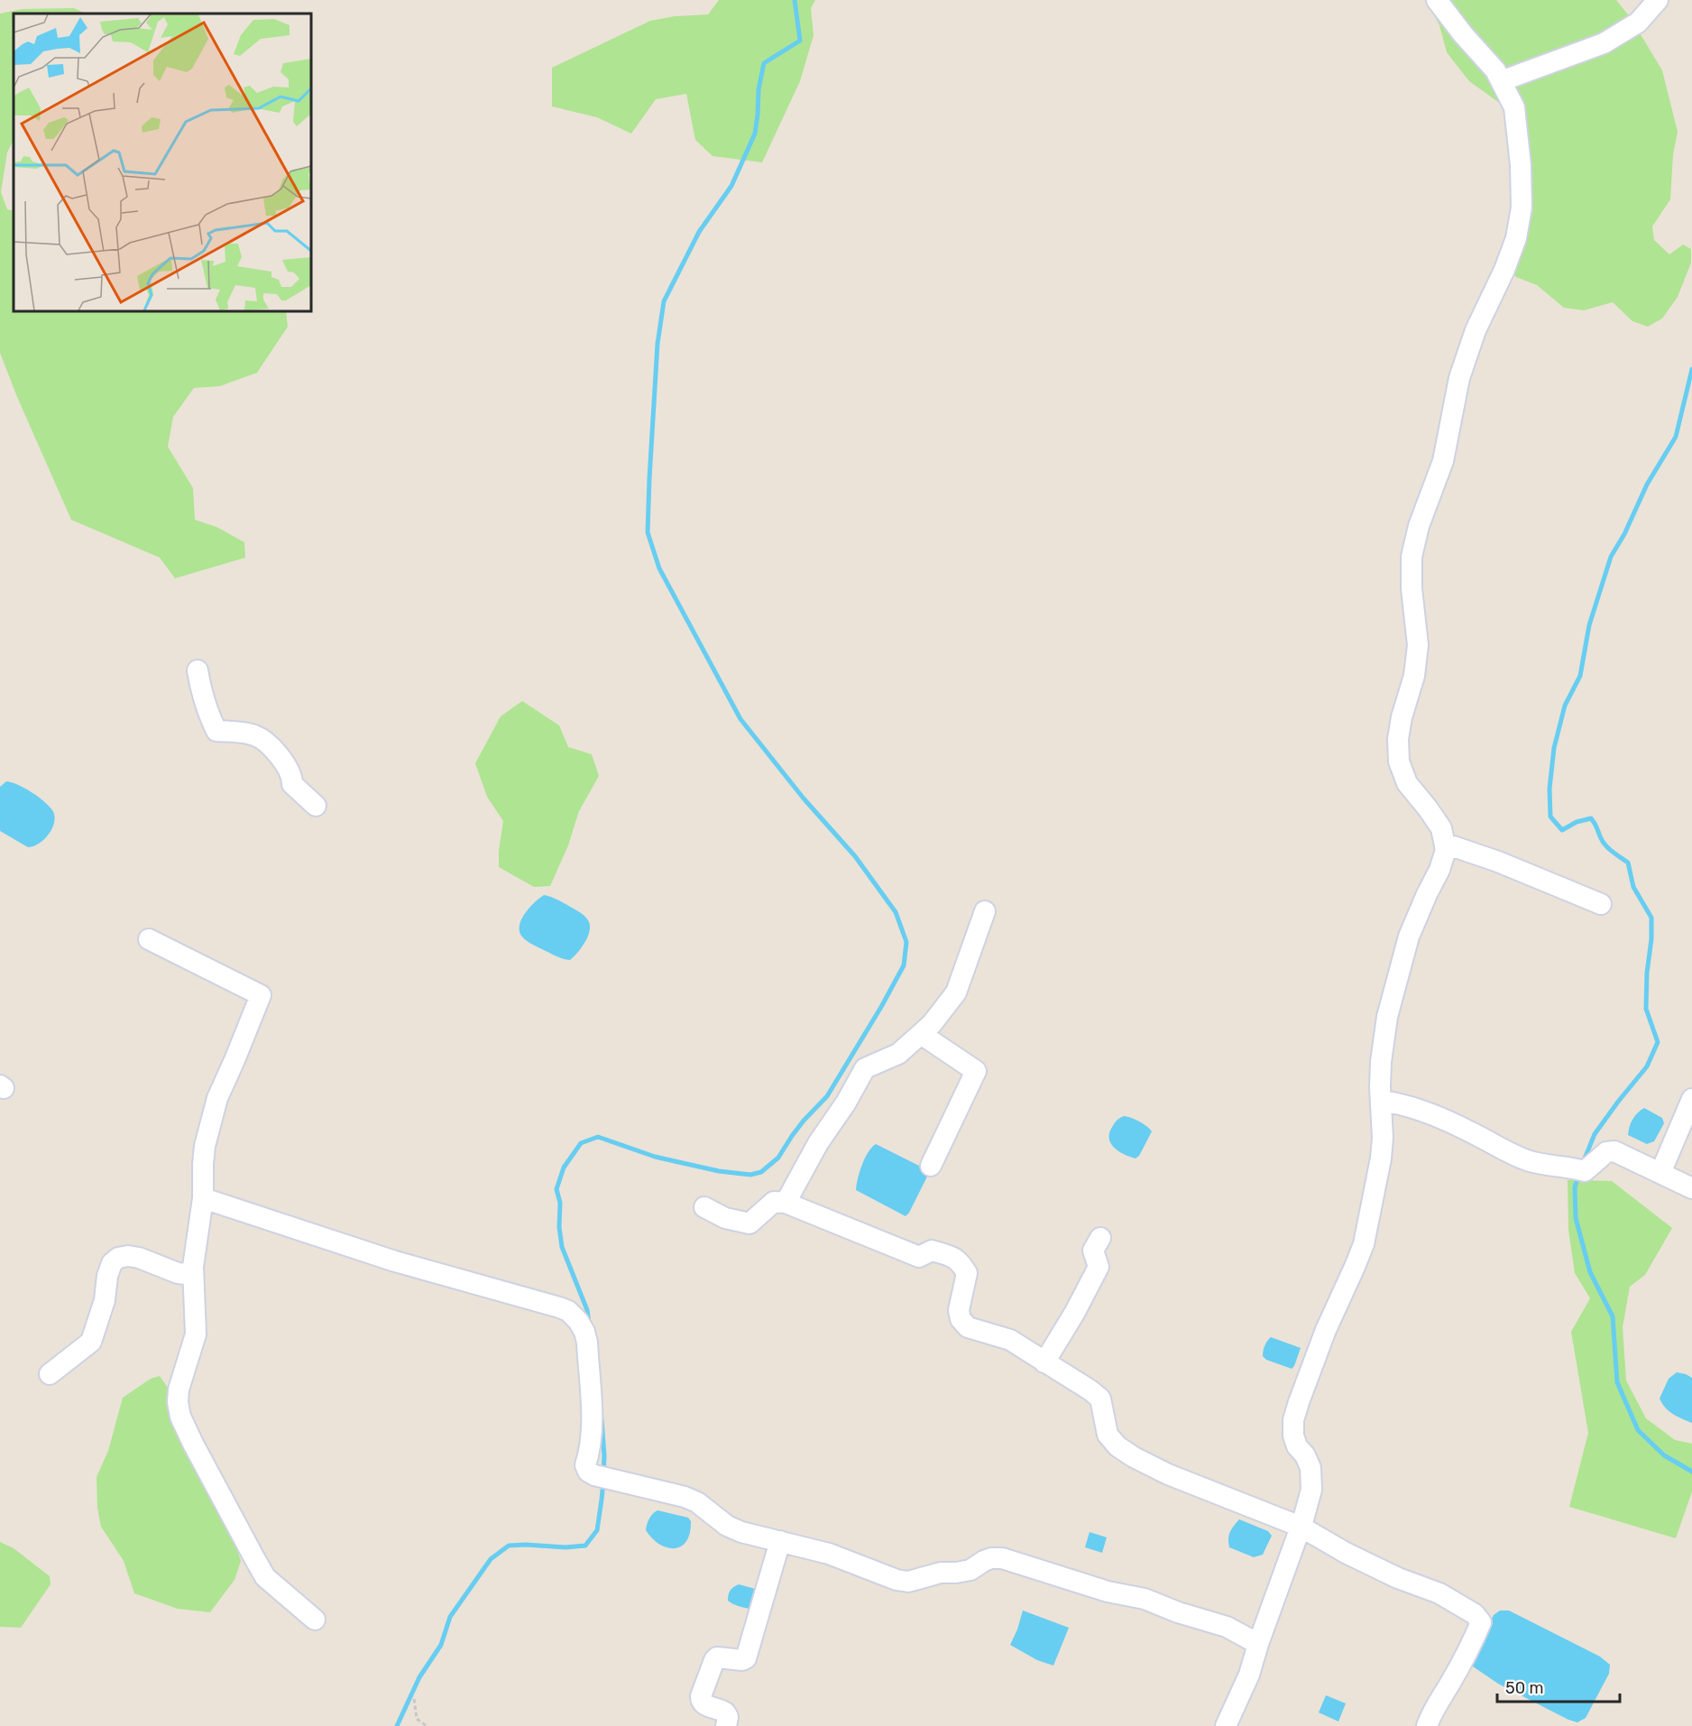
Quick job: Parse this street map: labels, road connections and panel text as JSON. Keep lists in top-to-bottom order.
{
  "scale_bar": "50 m"
}
